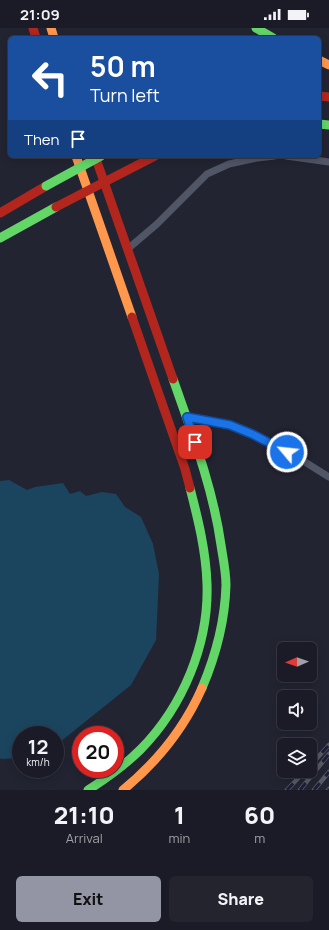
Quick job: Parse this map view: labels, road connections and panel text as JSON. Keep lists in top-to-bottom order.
{
  "north": "left",
  "page": {
    "status": "21:09",
    "turn": ["50 m", "Turn left"],
    "then": "Then",
    "speed": "12 km/h",
    "limit": "20",
    "eta": [
      "21:10",
      "Arrival",
      "1",
      "min",
      "60",
      "m"
    ],
    "buttons": ["Exit", "Share"]
  }
}
